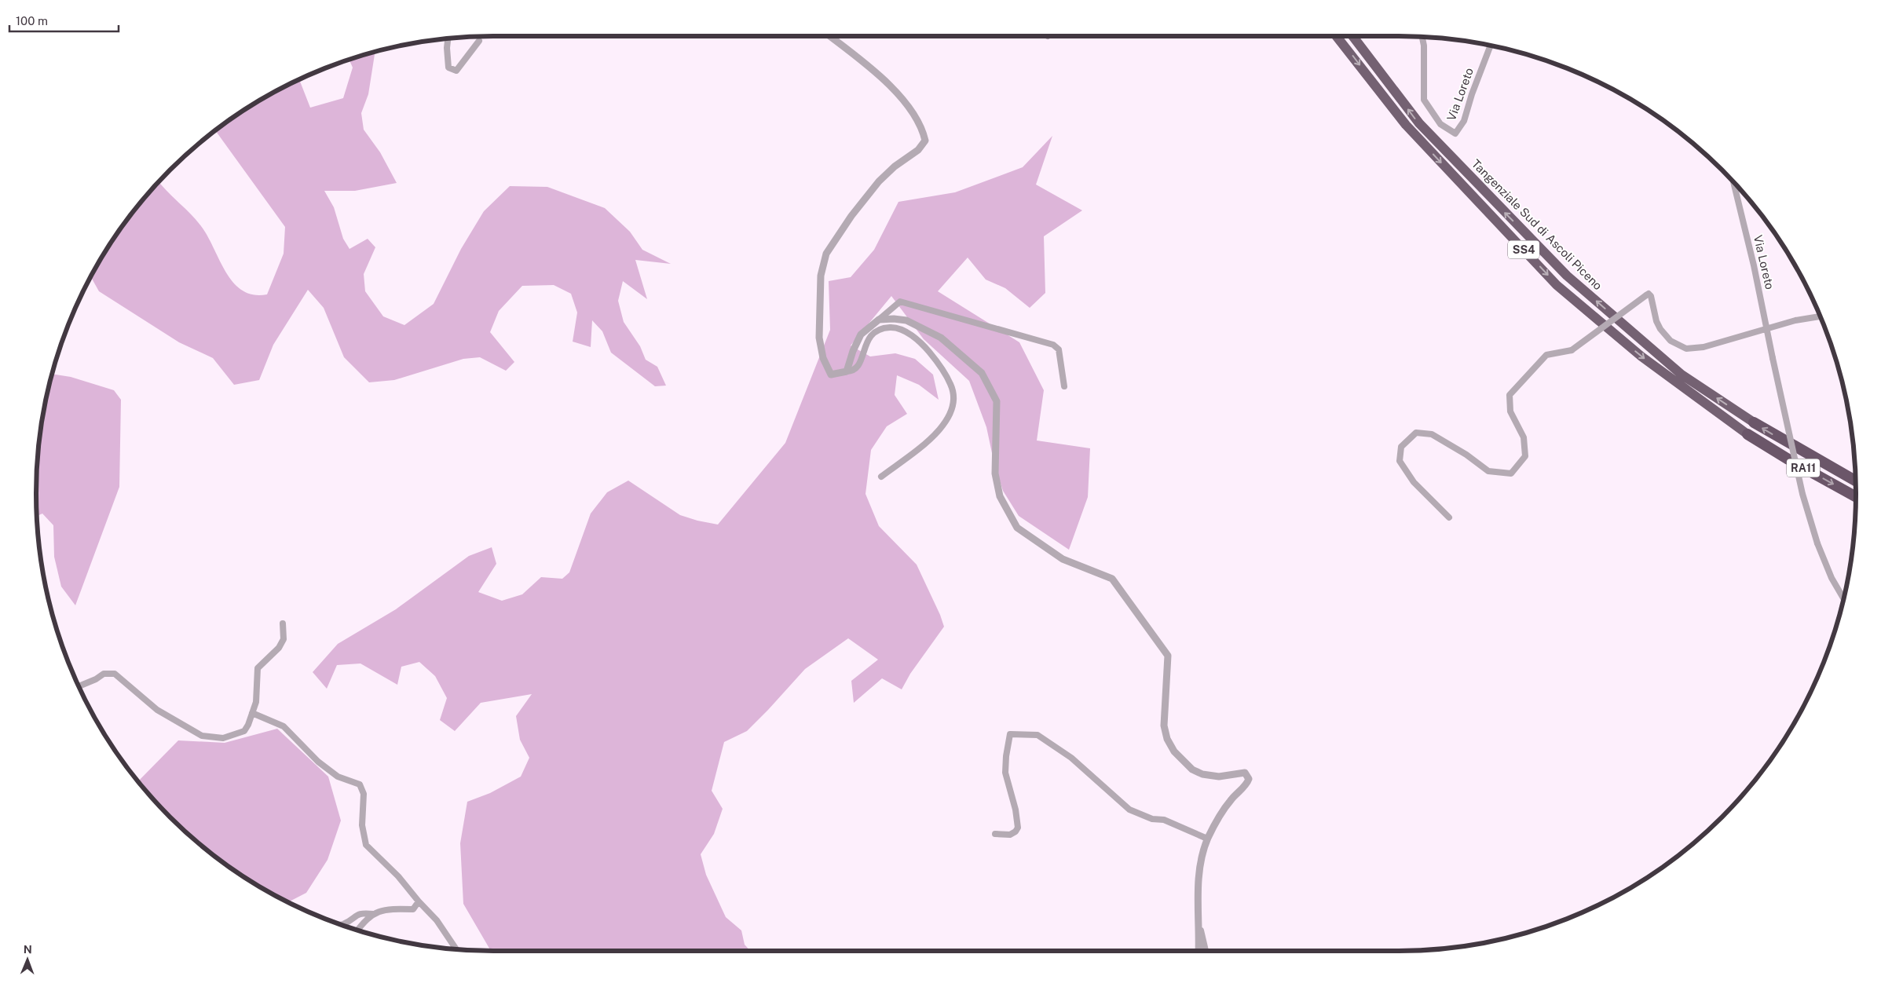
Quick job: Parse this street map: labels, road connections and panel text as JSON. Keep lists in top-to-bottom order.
{
  "streets": {
    "highway": ["Tangenziale Sud di Ascoli Piceno", "SS4", "RA11"],
    "street": ["Via Loreto"]
  },
  "crossings": [
    ["Tangenziale Sud di Ascoli Piceno", "RA11"]
  ],
  "scale_bar": "100 m",
  "north": "top"
}
